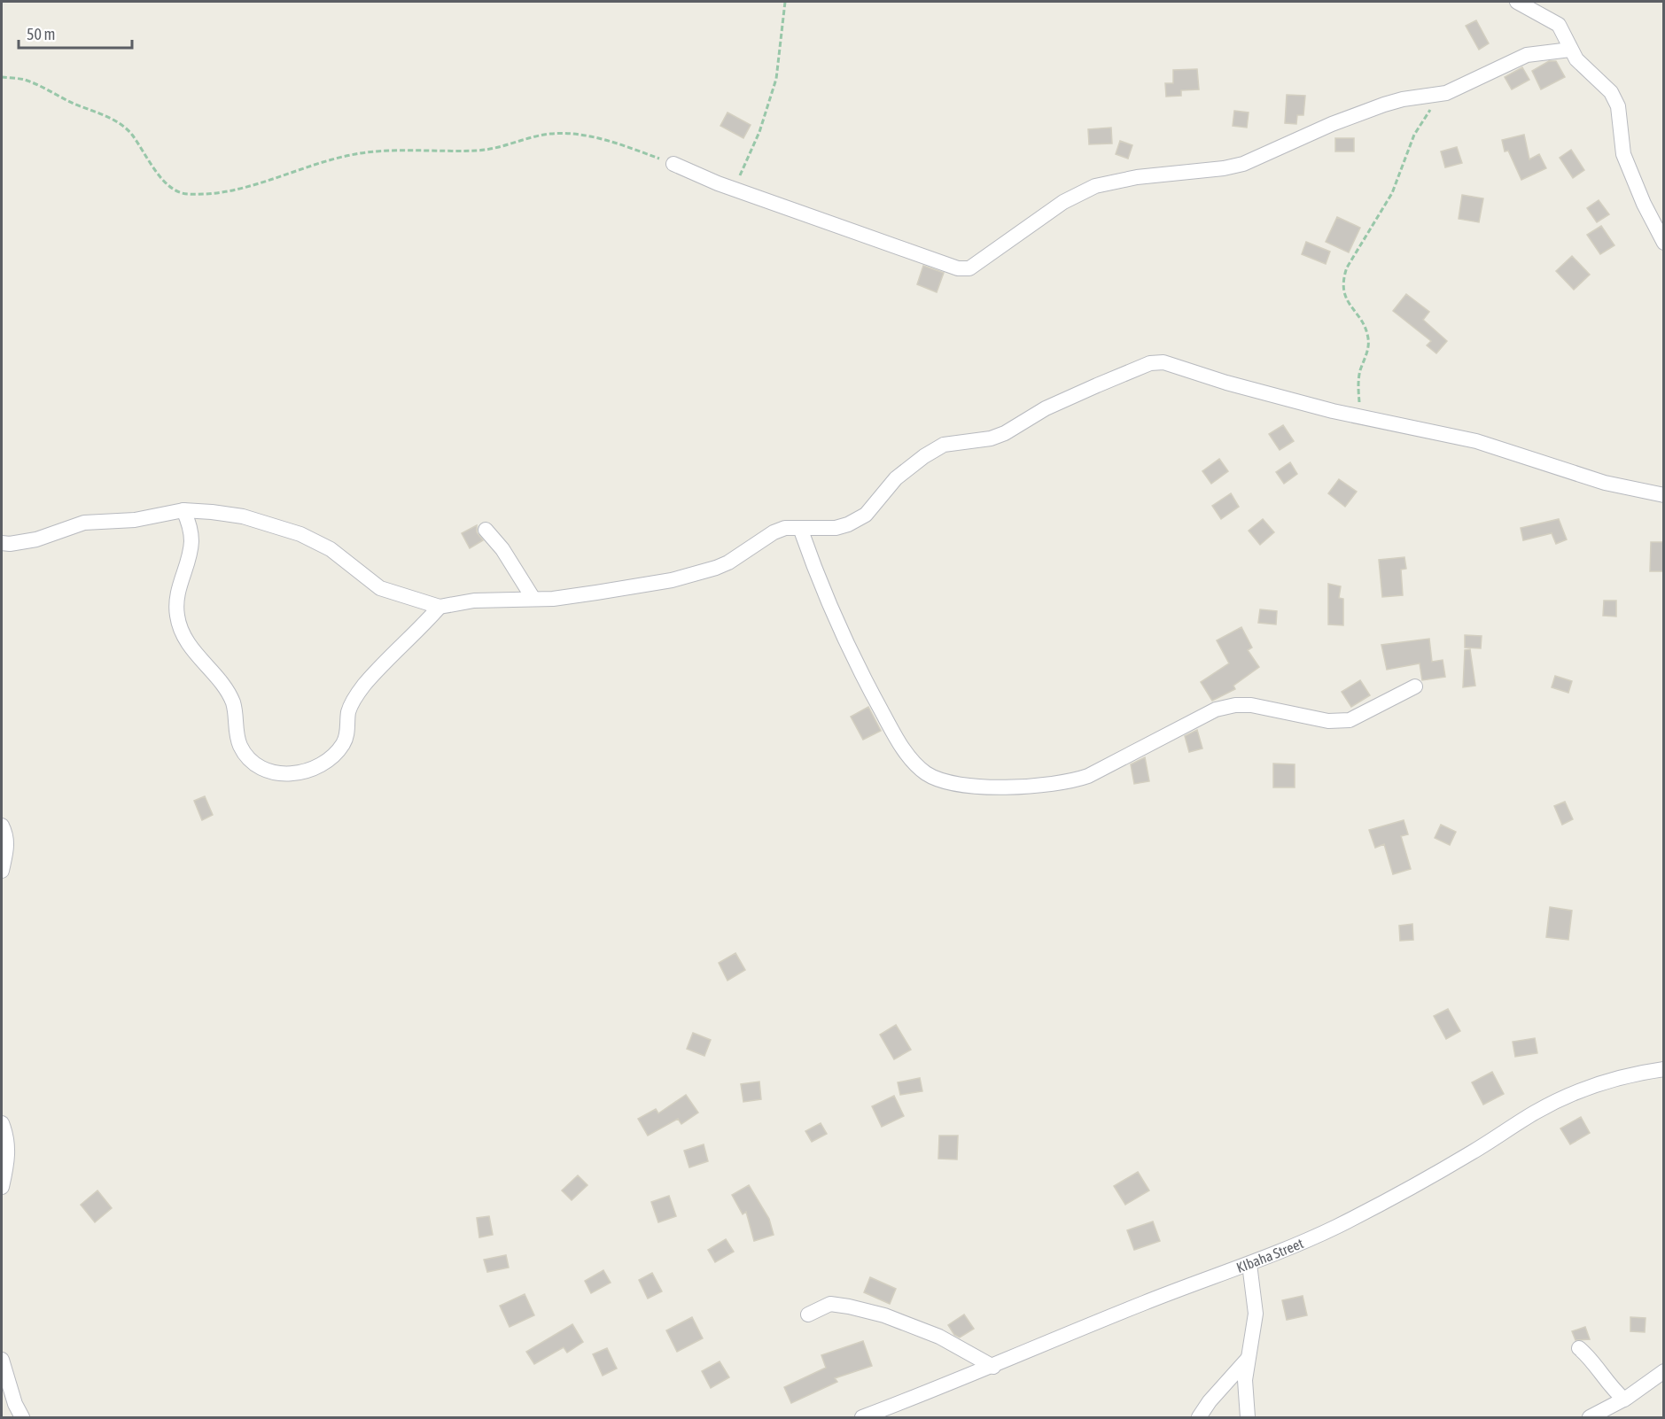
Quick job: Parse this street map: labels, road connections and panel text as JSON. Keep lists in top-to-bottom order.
{
  "streets": {
    "street": ["KIbaha Street"]
  },
  "scale_bar": "50 m"
}
